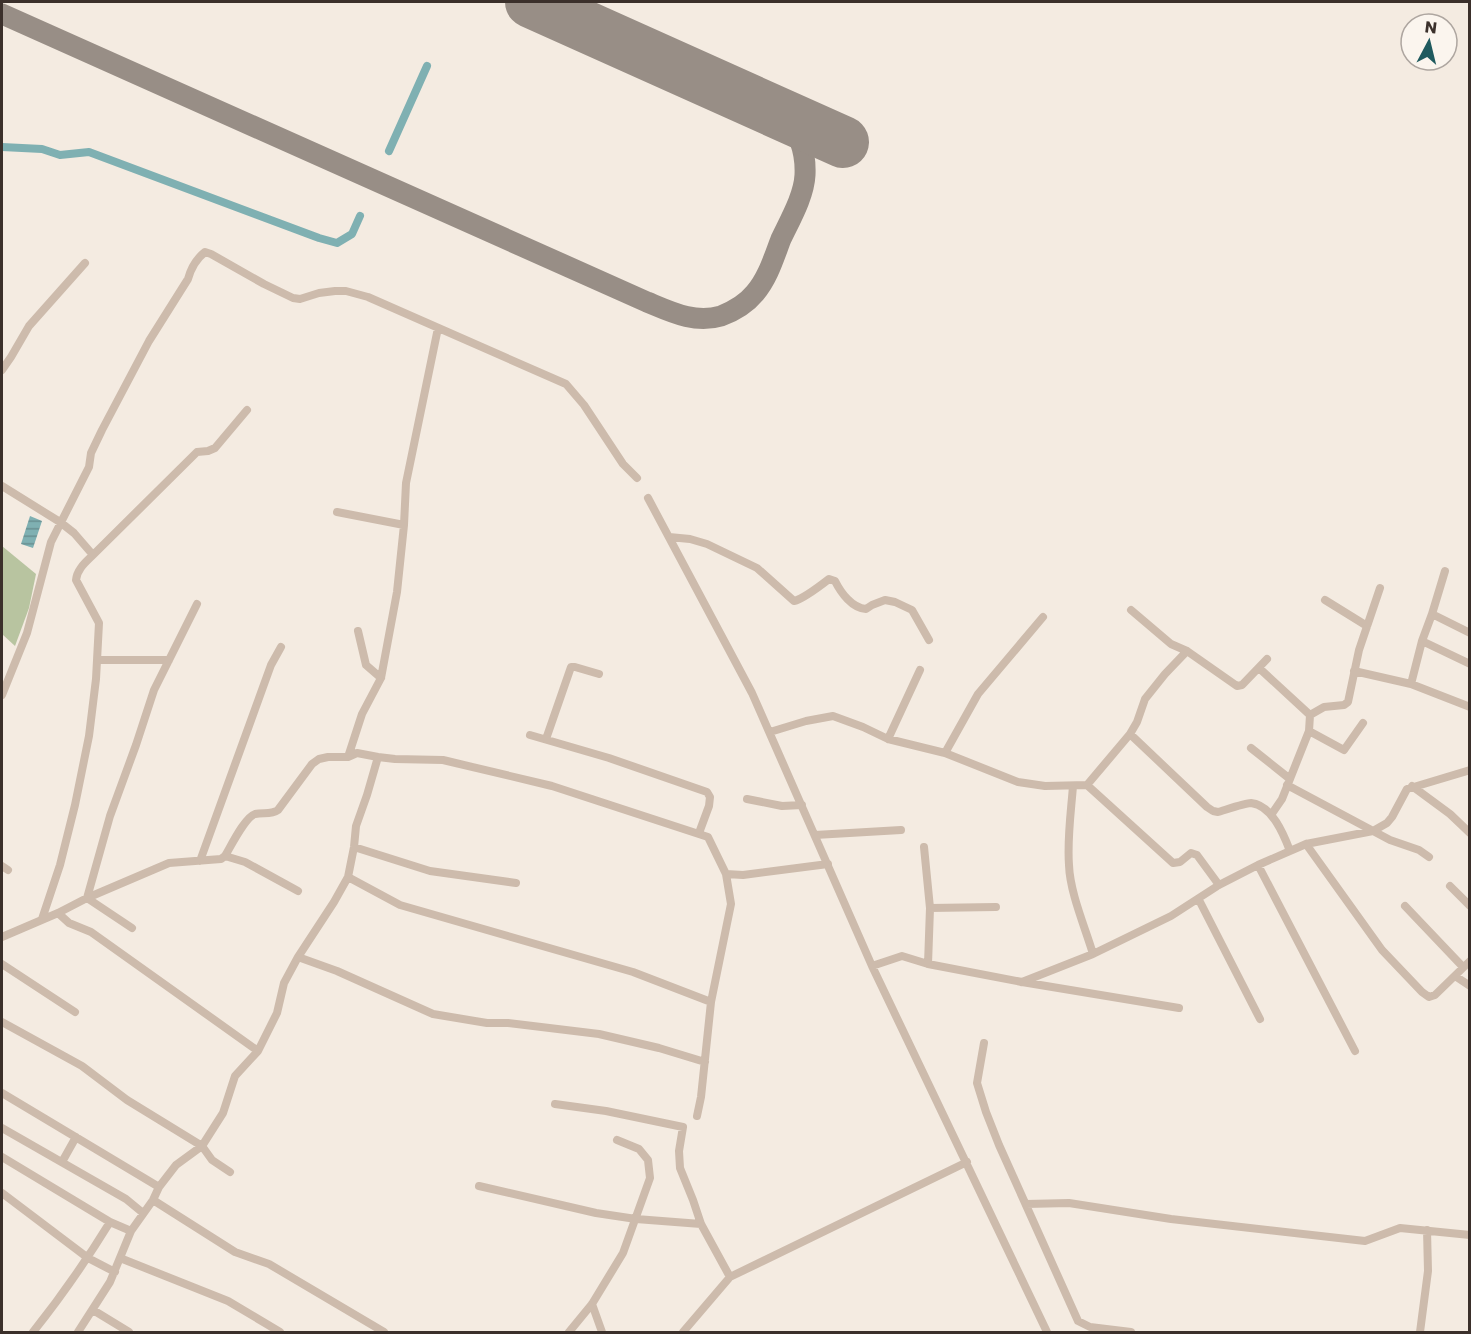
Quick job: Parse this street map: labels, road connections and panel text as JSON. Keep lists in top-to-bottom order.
{
  "north": "top"
}
